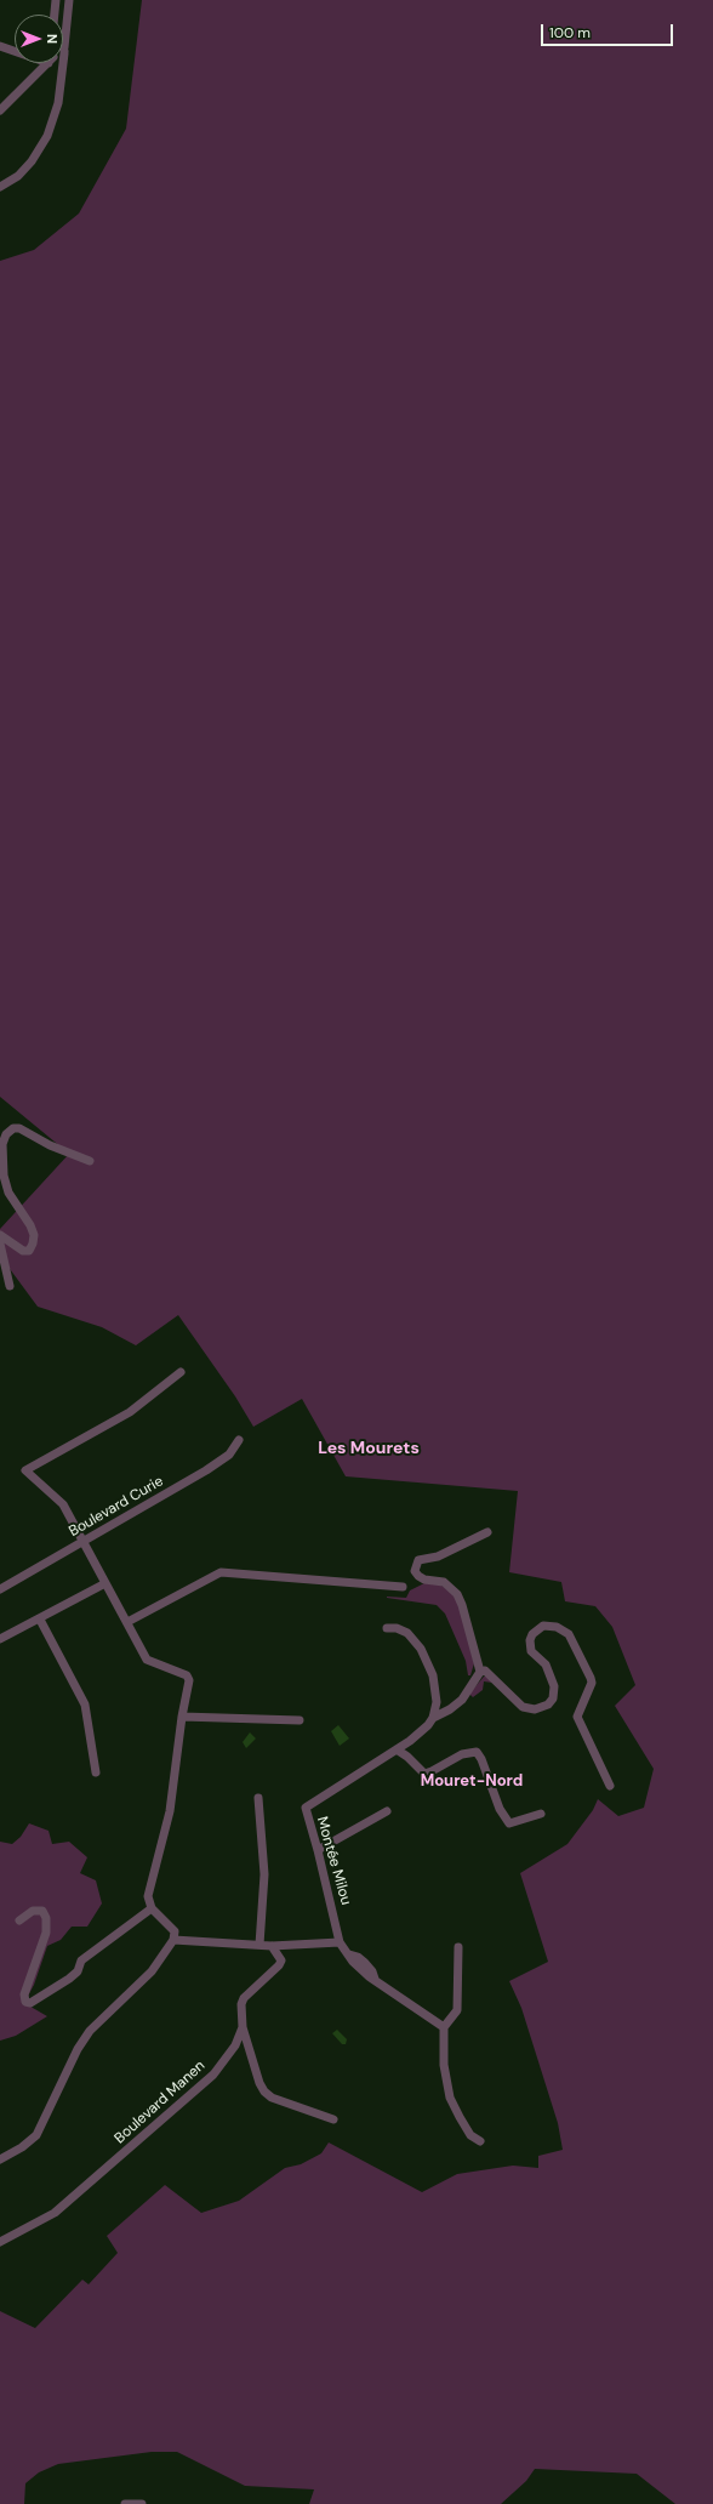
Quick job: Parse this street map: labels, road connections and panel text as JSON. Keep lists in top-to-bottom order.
{
  "streets": {
    "street": ["Boulevard Curie", "Montée Milou", "Boulevard Manen"]
  },
  "districts": ["Les Mourets", "Mouret-Nord"],
  "scale_bar": "100 m",
  "north": "right"
}
